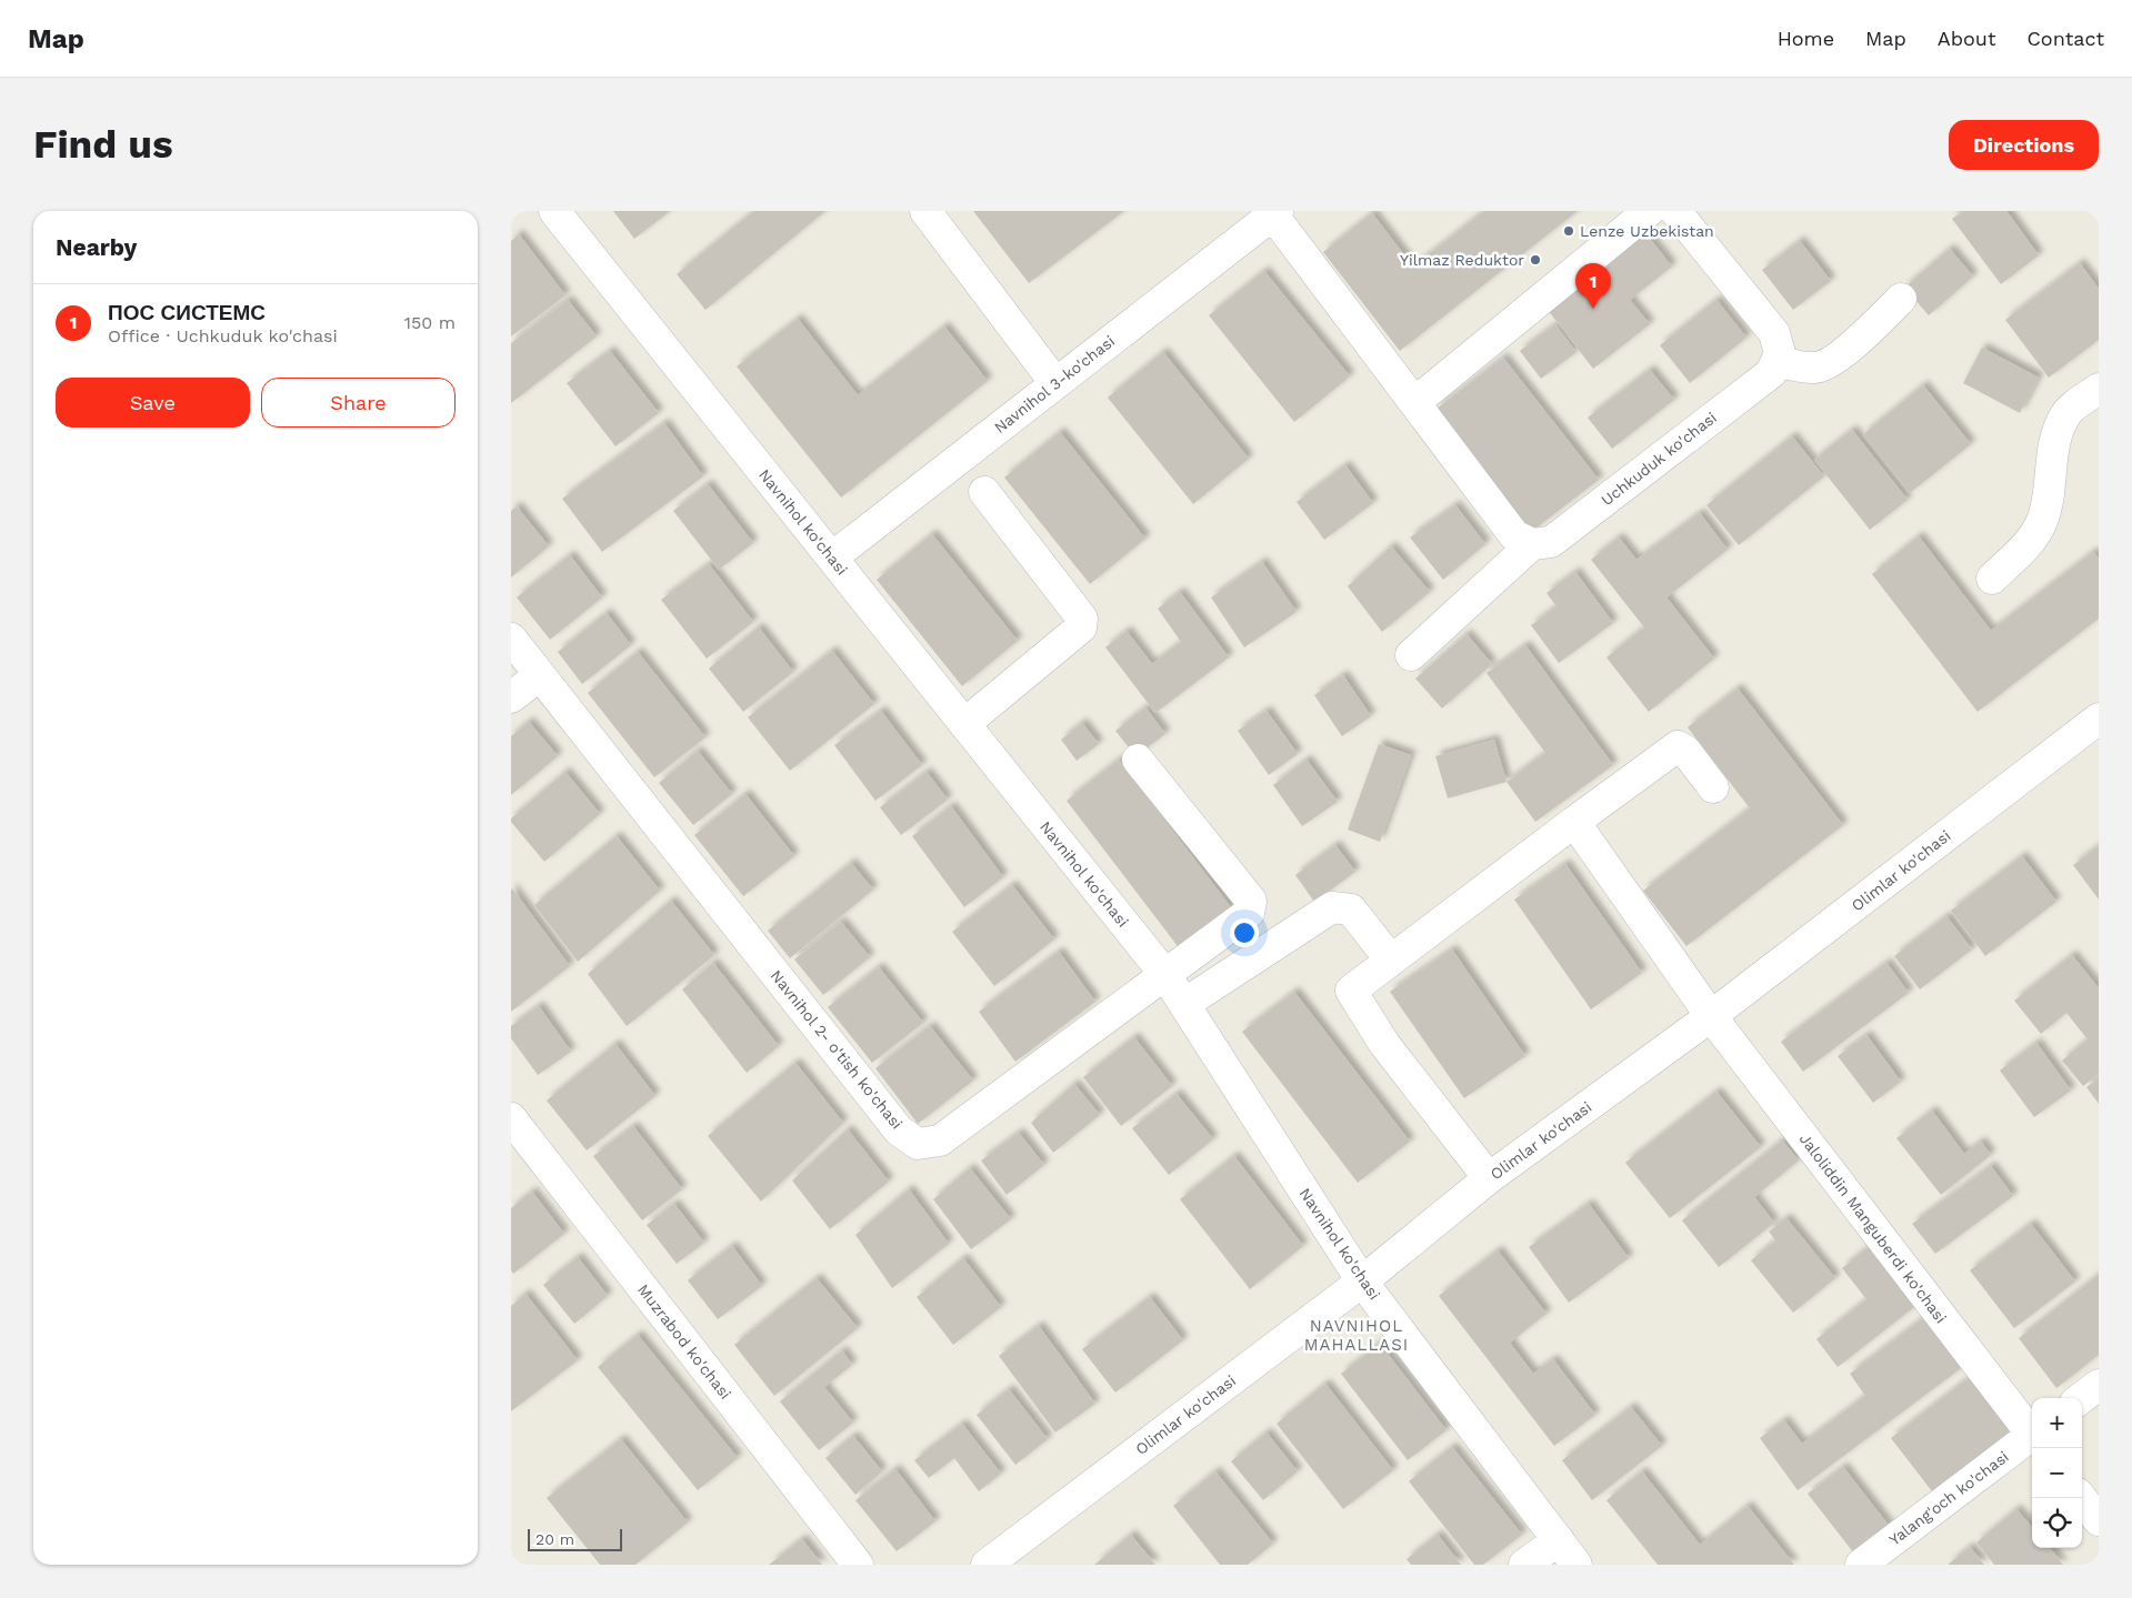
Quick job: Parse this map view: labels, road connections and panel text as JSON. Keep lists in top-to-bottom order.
{
  "streets": {
    "street": [
      "Navnihol 3-ko'chasi",
      "Uchkuduk ko'chasi",
      "Navnihol ko'chasi",
      "Olimlar ko'chasi",
      "Navnihol 2- o'tish ko'chasi",
      "Jaloliddin Manguberdi ko'chasi",
      "Muzrabod ko'chasi",
      "Yalang'och ko'chasi"
    ]
  },
  "crossings": [
    ["Navnihol 3-ko'chasi", "Navnihol ko'chasi"],
    ["Navnihol ko'chasi", "Olimlar ko'chasi"],
    ["Navnihol ko'chasi", "Navnihol 2- o'tish ko'chasi"],
    ["Olimlar ko'chasi", "Jaloliddin Manguberdi ko'chasi"]
  ],
  "districts": ["NAVNIHOL MAHALLASI"],
  "places": ["Lenze Uzbekistan", "Yilmaz Reduktor"],
  "scale_bar": "20 m",
  "page": {
    "header": "Map",
    "nav": [
      "Home",
      "Map",
      "About",
      "Contact"
    ],
    "buttons": [
      "Directions",
      ["Save", "Share"]
    ],
    "title": "Find us",
    "heading": "Nearby",
    "pins": "1",
    "list": [
      {
        "mark": "1",
        "name": "ПОС СИСТЕМС",
        "note": "Office · Uchkuduk ko'chasi",
        "value": "150 m"
      }
    ],
    "map_buttons": ["+", "−"],
    "scale": "20 m"
  }
}
